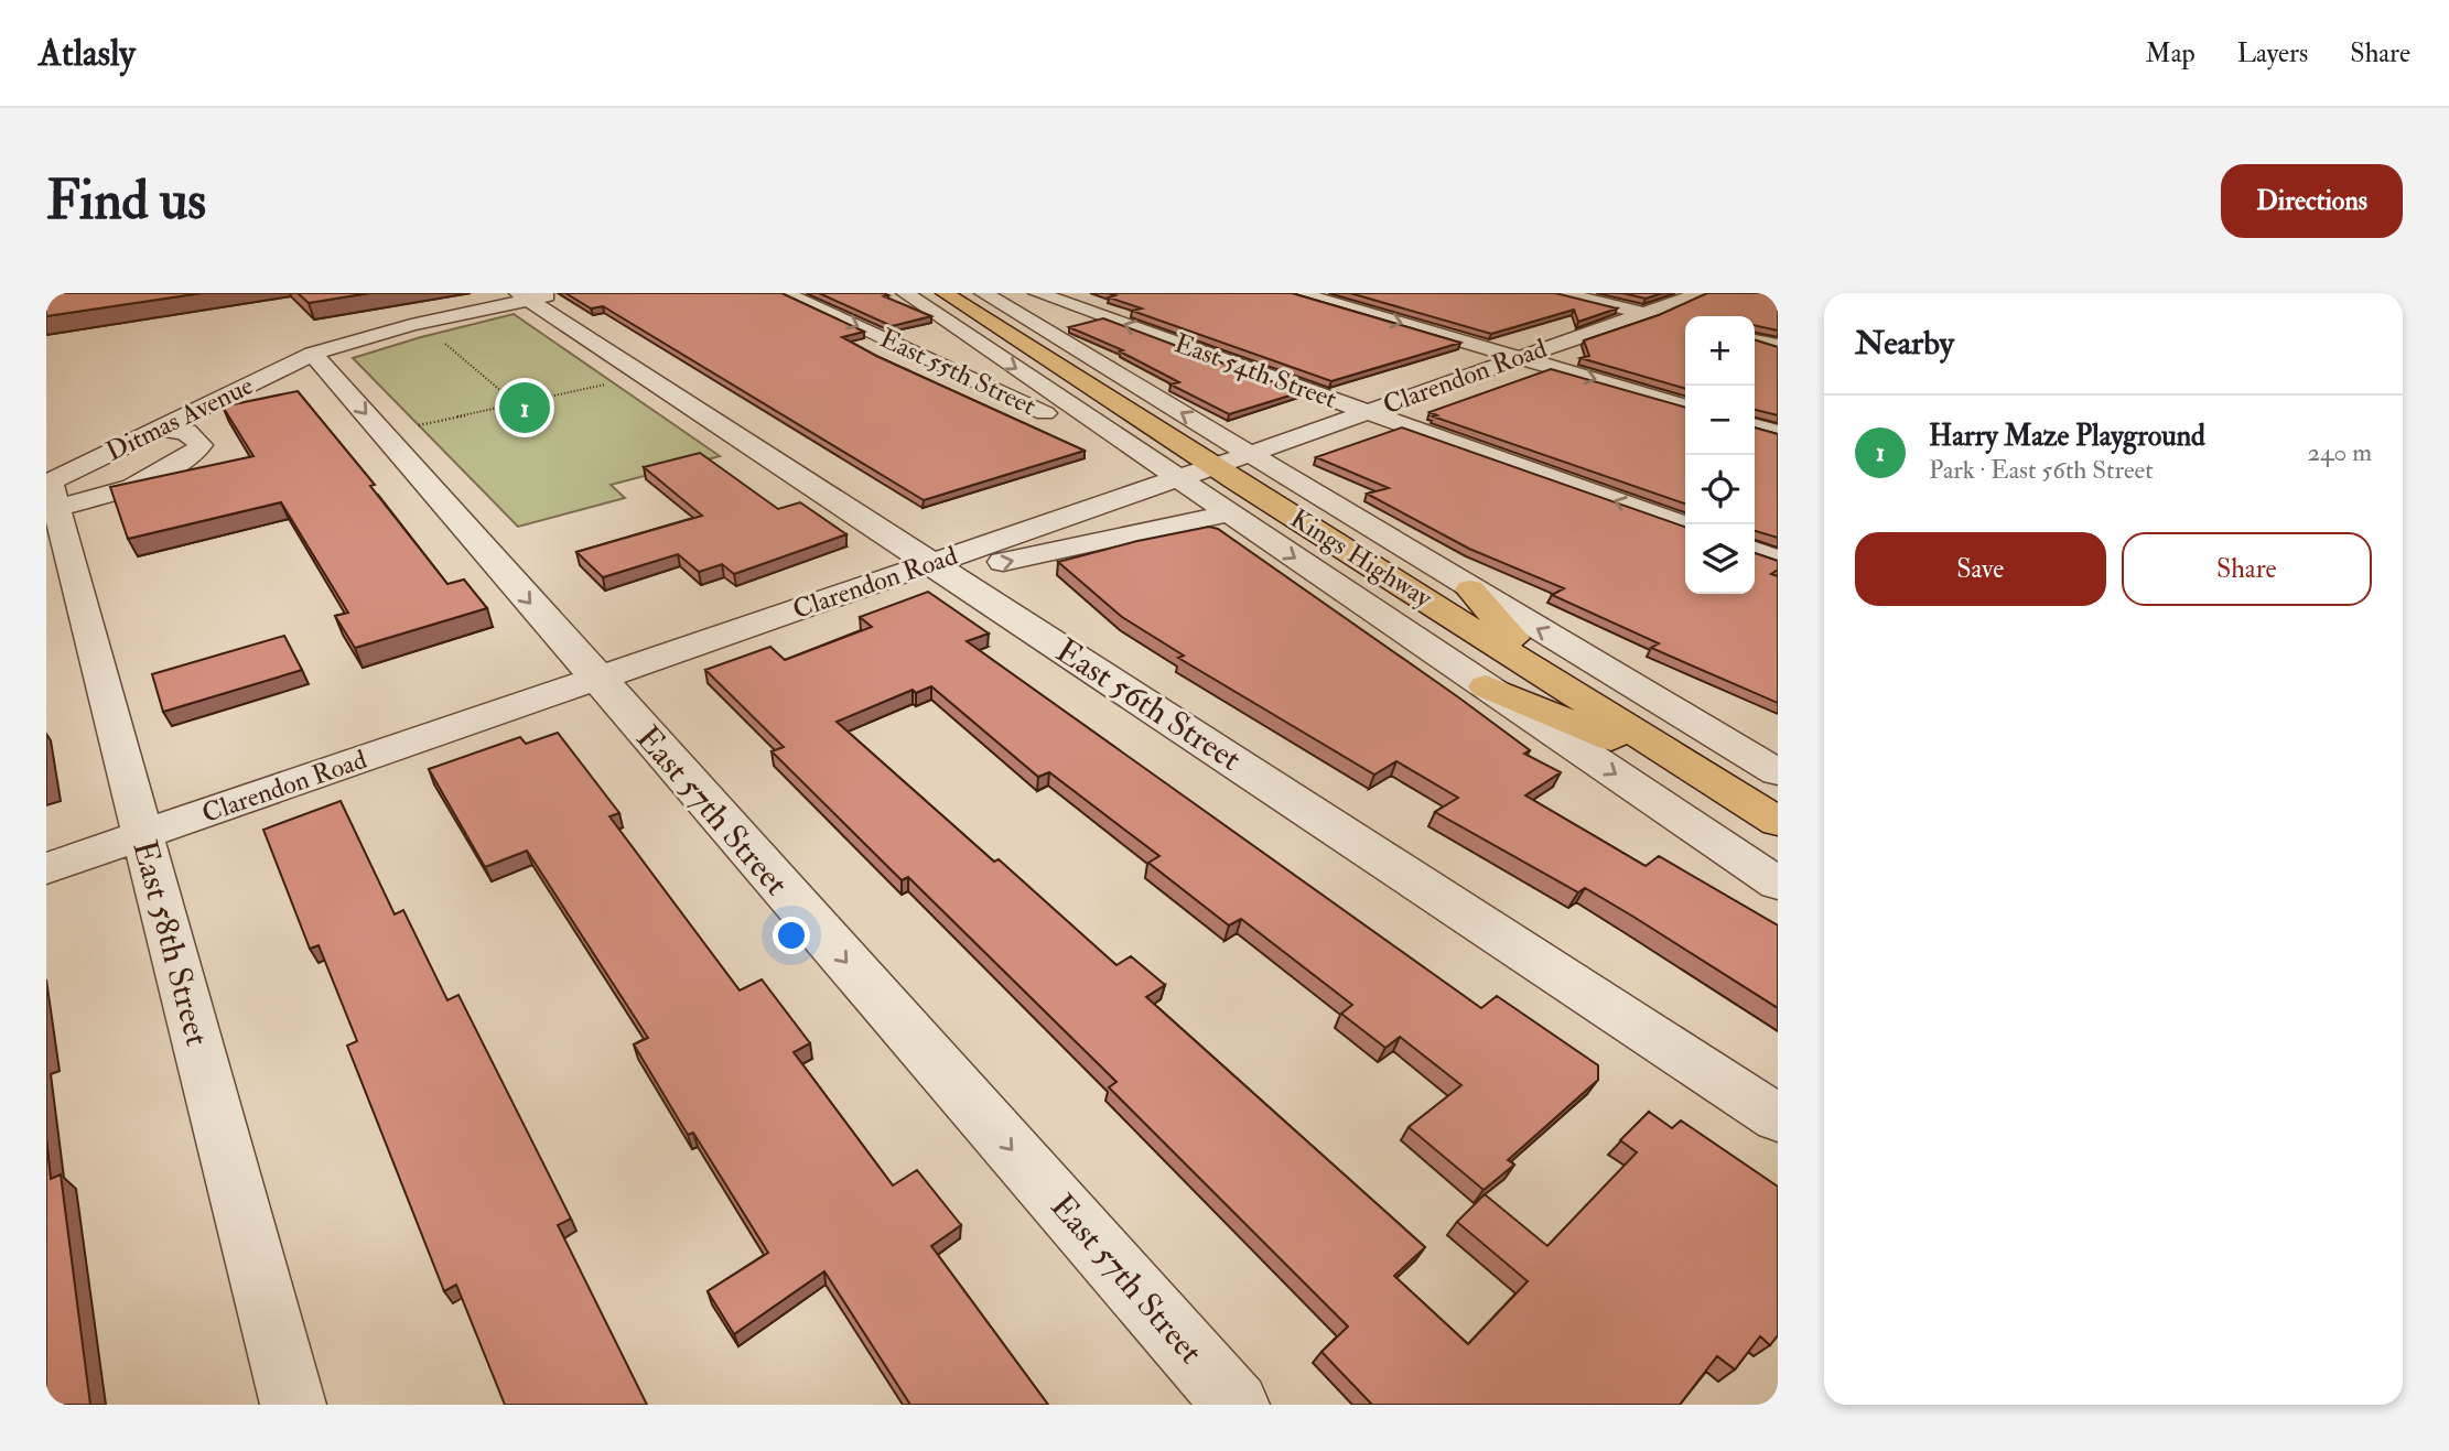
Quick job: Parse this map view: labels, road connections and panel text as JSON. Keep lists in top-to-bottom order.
{
  "streets": {
    "main road": ["Kings Highway"],
    "street": [
      "East 54th Street",
      "East 55th Street",
      "Clarendon Road",
      "Ditmas Avenue",
      "East 56th Street",
      "East 57th Street",
      "East 58th Street"
    ]
  },
  "crossings": [
    ["East 54th Street", "Clarendon Road"],
    ["East 55th Street", "Kings Highway"],
    ["Clarendon Road", "Kings Highway"],
    ["Clarendon Road", "East 56th Street"],
    ["Clarendon Road", "East 57th Street"],
    ["Clarendon Road", "East 58th Street"],
    ["Ditmas Avenue", "East 56th Street"],
    ["Ditmas Avenue", "East 57th Street"],
    ["Ditmas Avenue", "East 58th Street"]
  ],
  "one_way": ["East 57th Street"],
  "page": {
    "header": "Atlasly",
    "nav": ["Map", "Layers", "Share"],
    "buttons": [
      "Directions",
      ["Save", "Share"]
    ],
    "title": "Find us",
    "heading": "Nearby",
    "map_buttons": ["+", "−"],
    "pins": "1",
    "list": [
      {
        "mark": "1",
        "name": "Harry Maze Playground",
        "note": "Park · East 56th Street",
        "value": "240 m"
      }
    ]
  }
}
